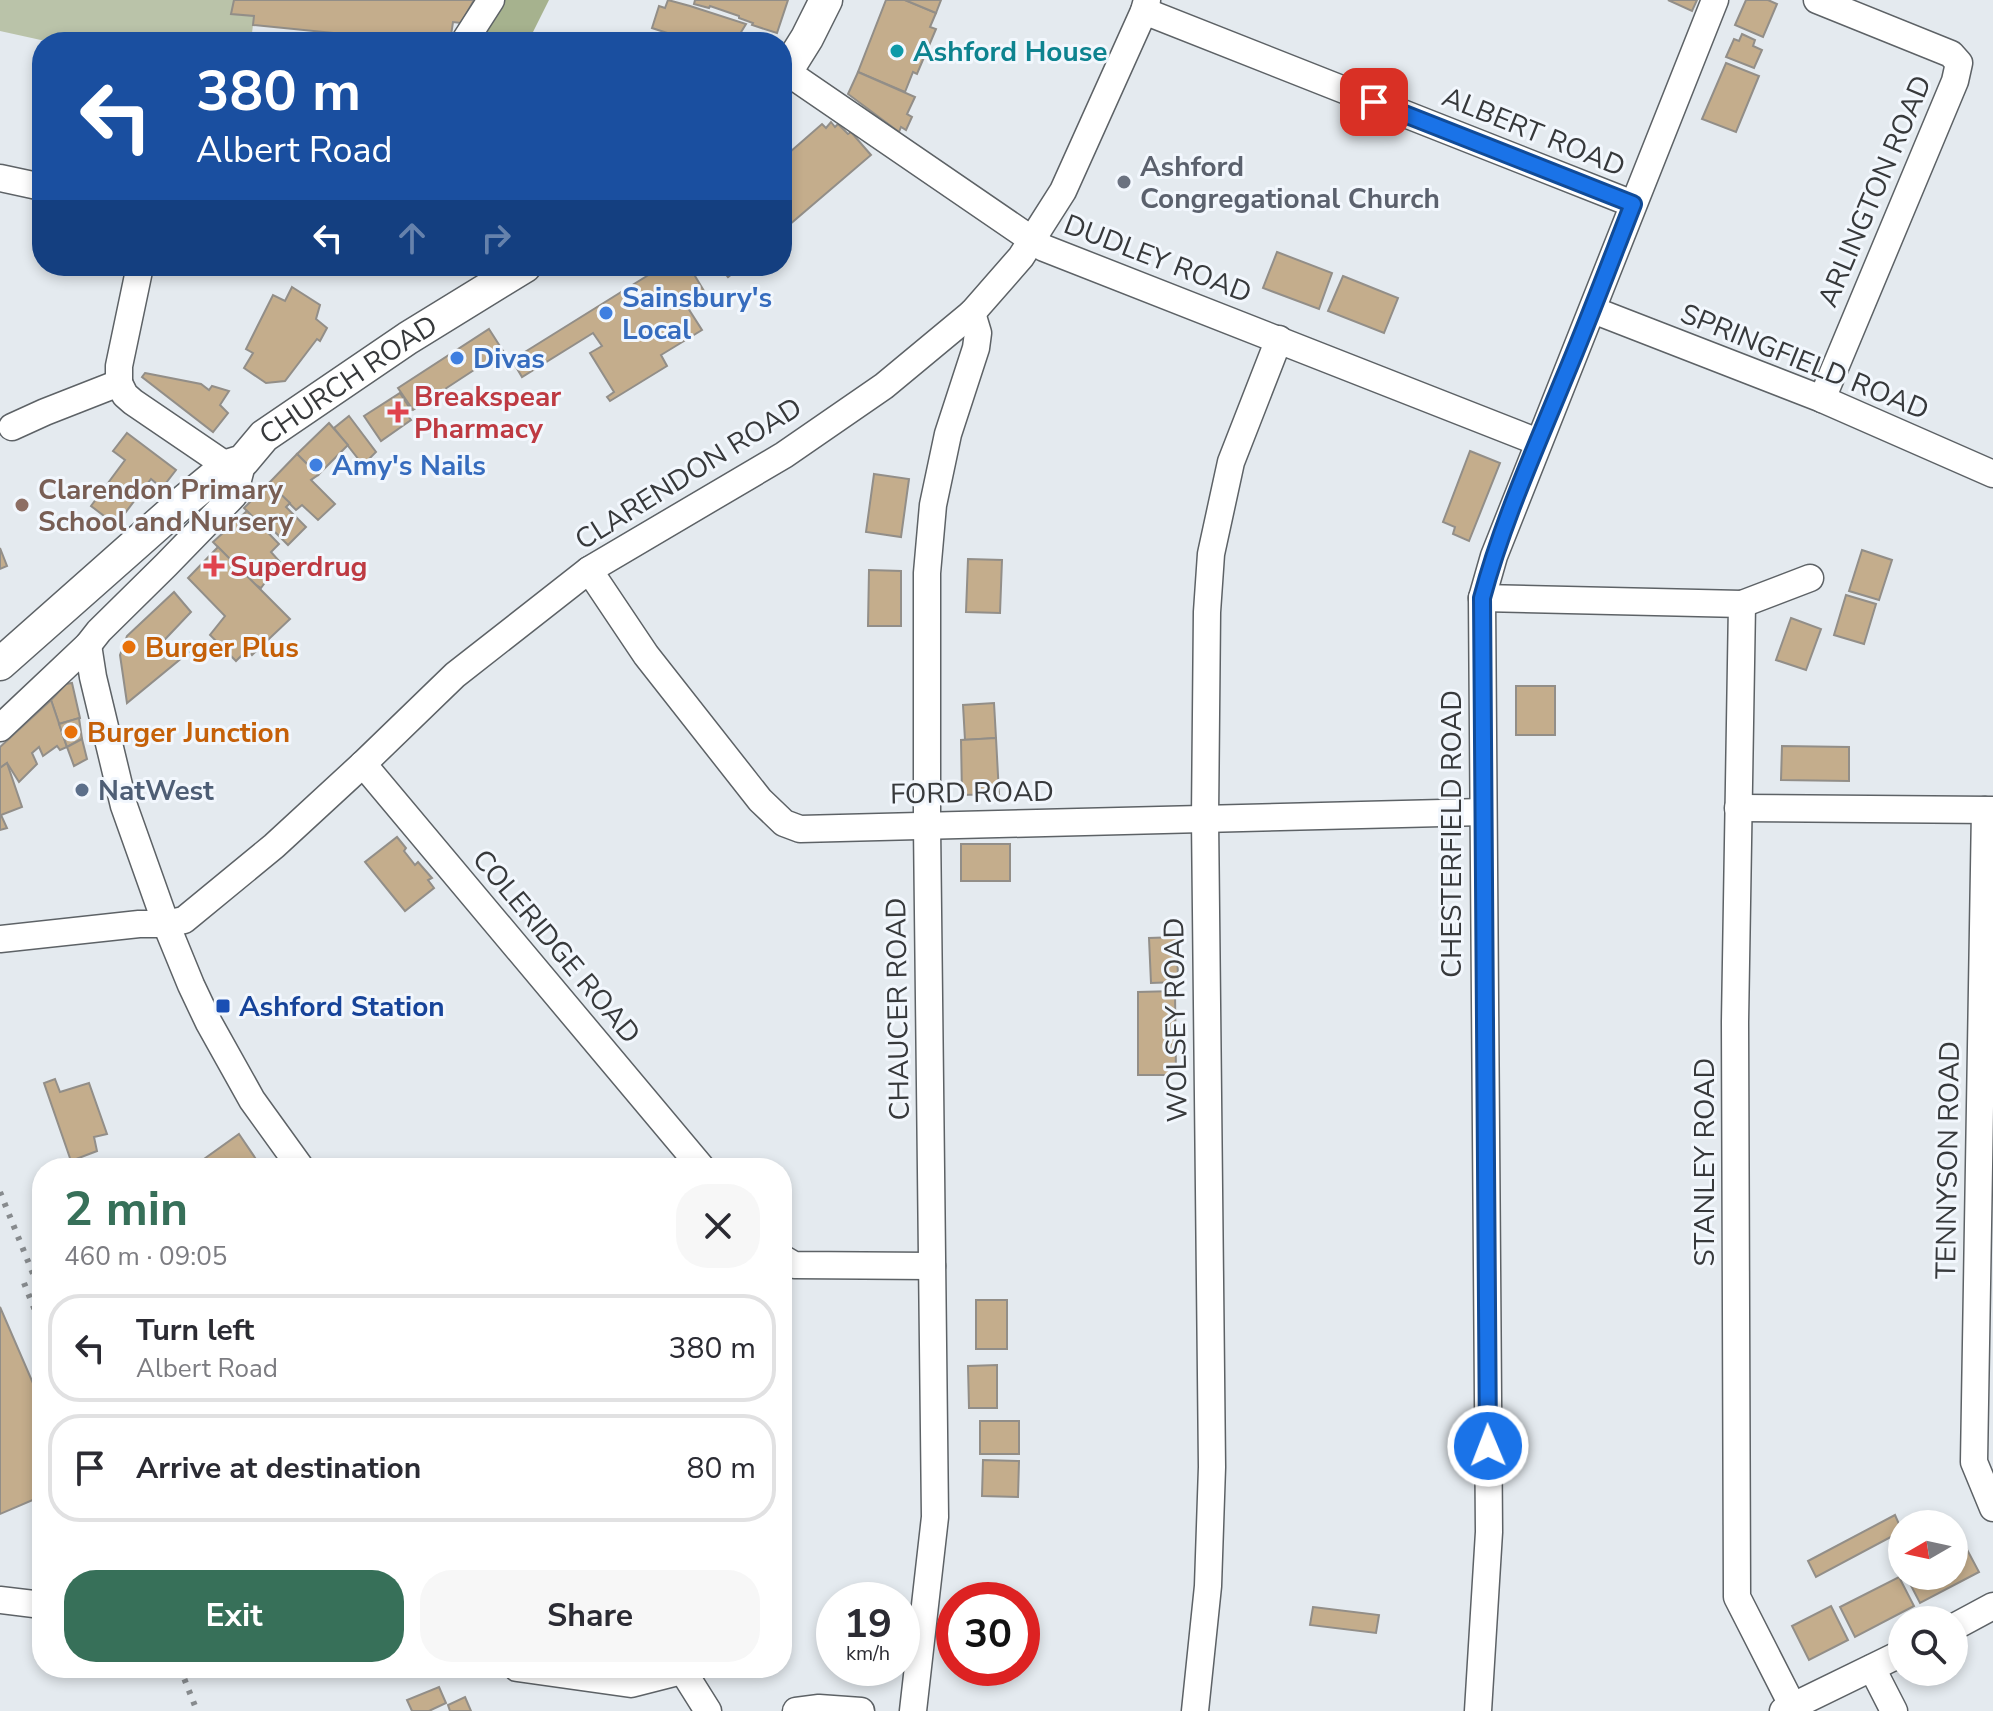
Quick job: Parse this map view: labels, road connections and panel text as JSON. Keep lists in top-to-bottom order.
{
  "streets": {
    "main road": ["CHURCH ROAD"],
    "street": [
      "ALBERT ROAD",
      "ARLINGTON ROAD",
      "DUDLEY ROAD",
      "SPRINGFIELD ROAD",
      "CLARENDON ROAD",
      "FORD ROAD",
      "CHESTERFIELD ROAD",
      "COLERIDGE ROAD",
      "CHAUCER ROAD",
      "WOLSEY ROAD",
      "TENNYSON ROAD",
      "STANLEY ROAD"
    ]
  },
  "crossings": [
    ["ALBERT ROAD", "CLARENDON ROAD"],
    ["ALBERT ROAD", "CHESTERFIELD ROAD"],
    ["ARLINGTON ROAD", "SPRINGFIELD ROAD"],
    ["DUDLEY ROAD", "CLARENDON ROAD"],
    ["DUDLEY ROAD", "CHESTERFIELD ROAD"],
    ["DUDLEY ROAD", "WOLSEY ROAD"],
    ["SPRINGFIELD ROAD", "CHESTERFIELD ROAD"],
    ["CLARENDON ROAD", "FORD ROAD"],
    ["CLARENDON ROAD", "COLERIDGE ROAD"],
    ["CLARENDON ROAD", "CHAUCER ROAD"],
    ["FORD ROAD", "CHESTERFIELD ROAD"],
    ["FORD ROAD", "CHAUCER ROAD"],
    ["FORD ROAD", "WOLSEY ROAD"]
  ],
  "places": {
    "other": [
      "Ashford House",
      "Ashford Congregational Church",
      "Sainsbury's Local",
      "Divas",
      "Amy's Nails",
      "Clarendon Primary School and Nursery",
      "Burger Plus",
      "Burger Junction",
      "NatWest"
    ],
    "health": ["Breakspear Pharmacy", "Superdrug"],
    "transit": ["Ashford Station"]
  },
  "north": "left",
  "page": {
    "turn": ["380 m", "Albert Road"],
    "heading": ["2 min", "460 m · 09:05"],
    "list": [
      {
        "name": "Turn left",
        "note": "Albert Road",
        "value": "380 m"
      },
      {
        "name": "Arrive at destination",
        "value": "80 m"
      }
    ],
    "buttons": ["Exit", "Share"],
    "speed": "19 km/h",
    "limit": "30"
  }
}
